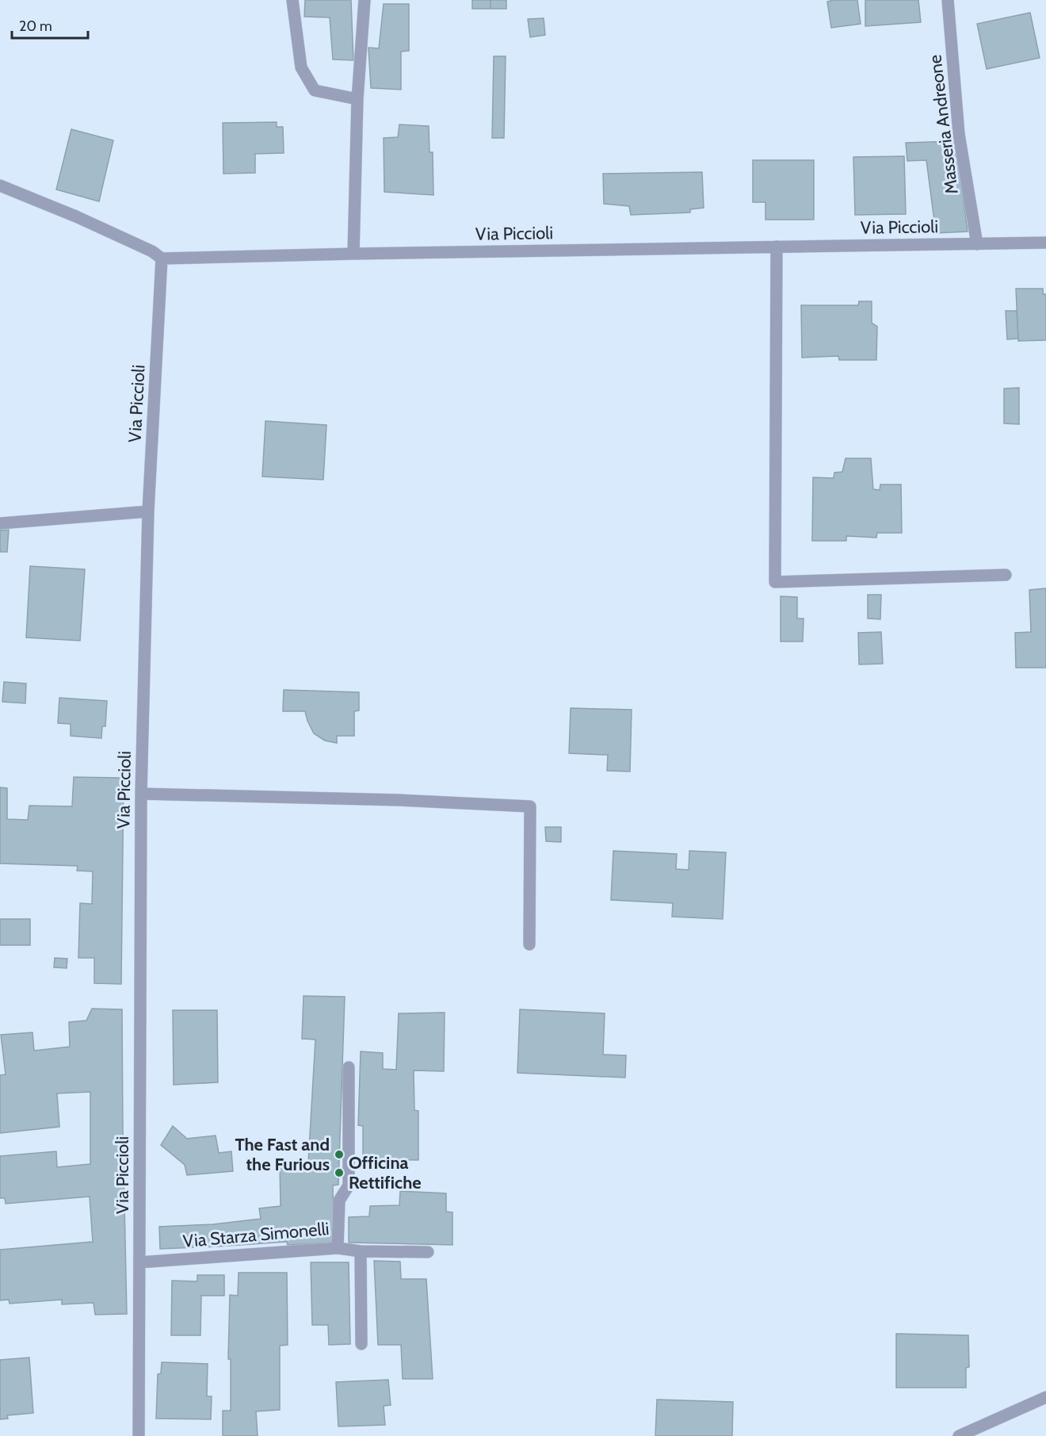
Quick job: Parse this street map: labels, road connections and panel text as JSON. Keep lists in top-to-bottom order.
{
  "streets": {
    "street": ["Masseria Andreone", "Via Piccioli", "Via Starza Simonelli"]
  },
  "crossings": [
    ["Masseria Andreone", "Via Piccioli"],
    ["Via Piccioli", "Via Starza Simonelli"]
  ],
  "places": ["The Fast and the Furious", "Officina Rettifiche"],
  "scale_bar": "20 m"
}
